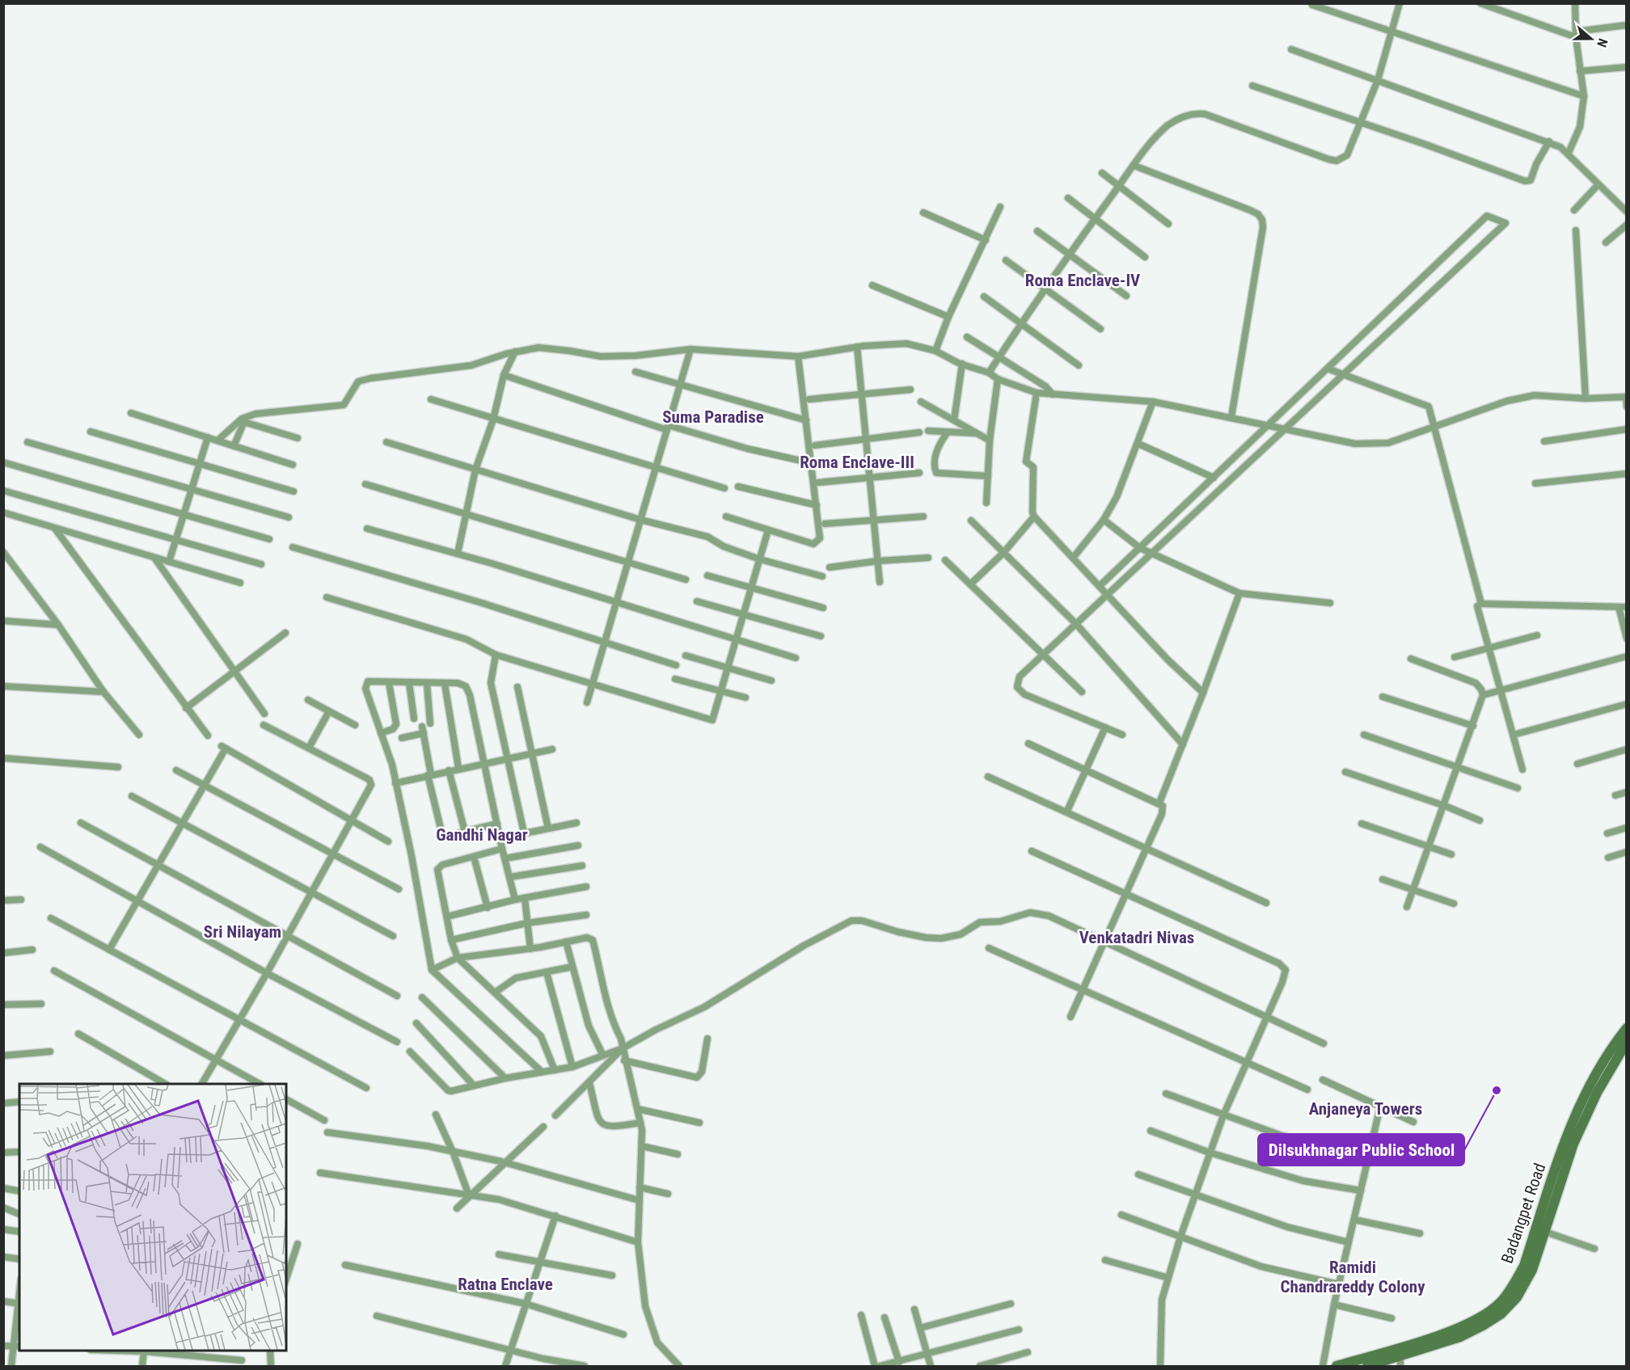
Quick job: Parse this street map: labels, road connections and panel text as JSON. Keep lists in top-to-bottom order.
{
  "streets": {
    "main road": ["Badangpet Road"]
  },
  "districts": [
    "Roma Enclave-IV",
    "Suma Paradise",
    "Roma Enclave-III",
    "Gandhi Nagar",
    "Sri Nilayam",
    "Venkatadri Nivas",
    "Anjaneya Towers",
    "Ramidi Chandrareddy Colony",
    "Ratna Enclave"
  ],
  "places": ["Dilsukhnagar Public School"],
  "north": "right"
}
